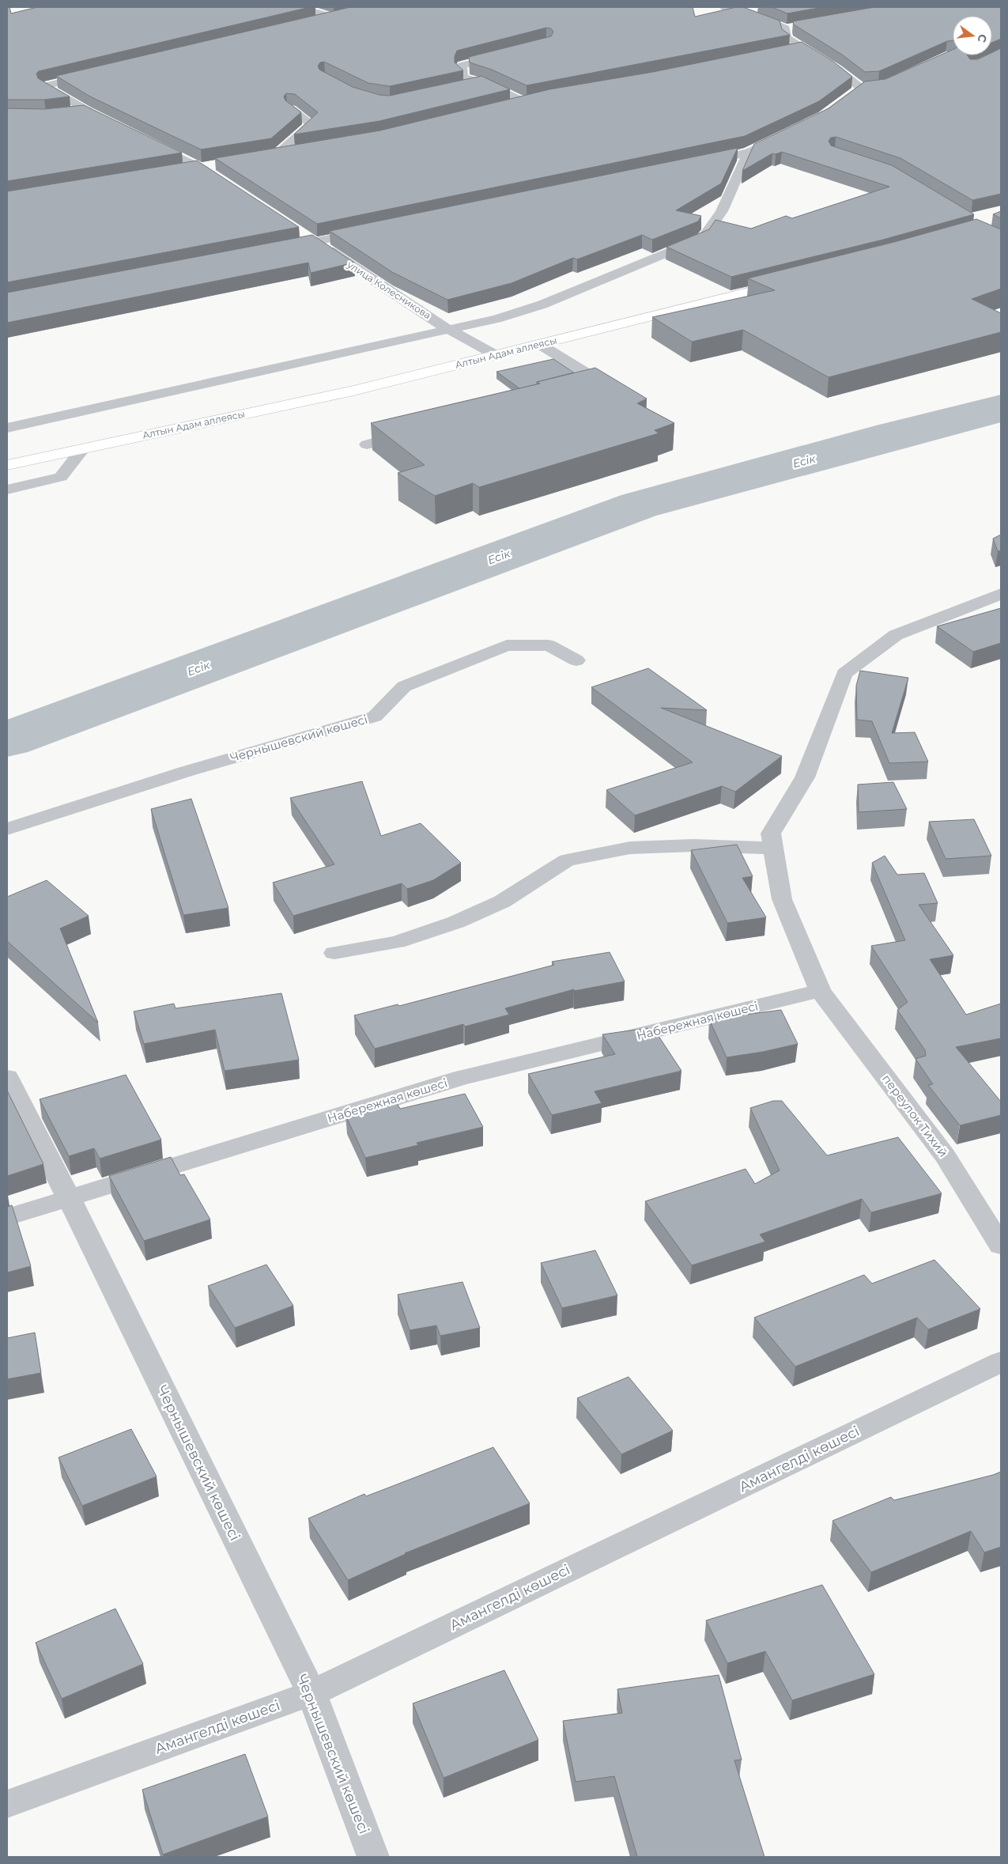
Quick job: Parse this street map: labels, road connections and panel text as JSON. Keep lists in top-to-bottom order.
{
  "streets": {
    "main road": ["Алтын Адам аллеясы"],
    "street": [
      "улица Колесникова",
      "Чернышевский көшесі",
      "Набережная көшесі",
      "переулок Тихий",
      "Амангелді көшесі"
    ]
  },
  "crossings": [
    ["улица Колесникова", "Алтын Адам аллеясы"],
    ["Чернышевский көшесі", "Набережная көшесі"],
    ["Чернышевский көшесі", "Амангелді көшесі"],
    ["Набережная көшесі", "переулок Тихий"]
  ],
  "water": ["Есік"],
  "north": "right"
}
